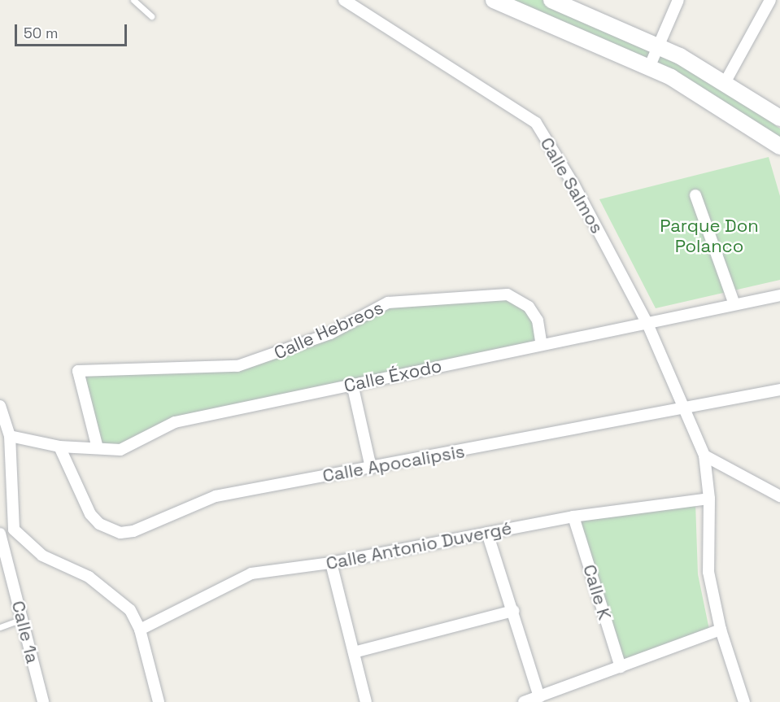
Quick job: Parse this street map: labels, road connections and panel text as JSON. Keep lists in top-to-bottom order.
{
  "streets": {
    "street": [
      "Calle Salmos",
      "Calle Hebreos",
      "Calle Éxodo",
      "Calle Apocalipsis",
      "Calle Antonio Duvergé",
      "Calle K",
      "Calle 1a"
    ]
  },
  "crossings": [
    ["Calle Salmos", "Calle Éxodo"],
    ["Calle Salmos", "Calle Apocalipsis"],
    ["Calle Salmos", "Calle Antonio Duvergé"],
    ["Calle Hebreos", "Calle Éxodo"],
    ["Calle Éxodo", "Calle Apocalipsis"],
    ["Calle Antonio Duvergé", "Calle K"]
  ],
  "parks": ["Parque Don Polanco"],
  "scale_bar": "50 m"
}
